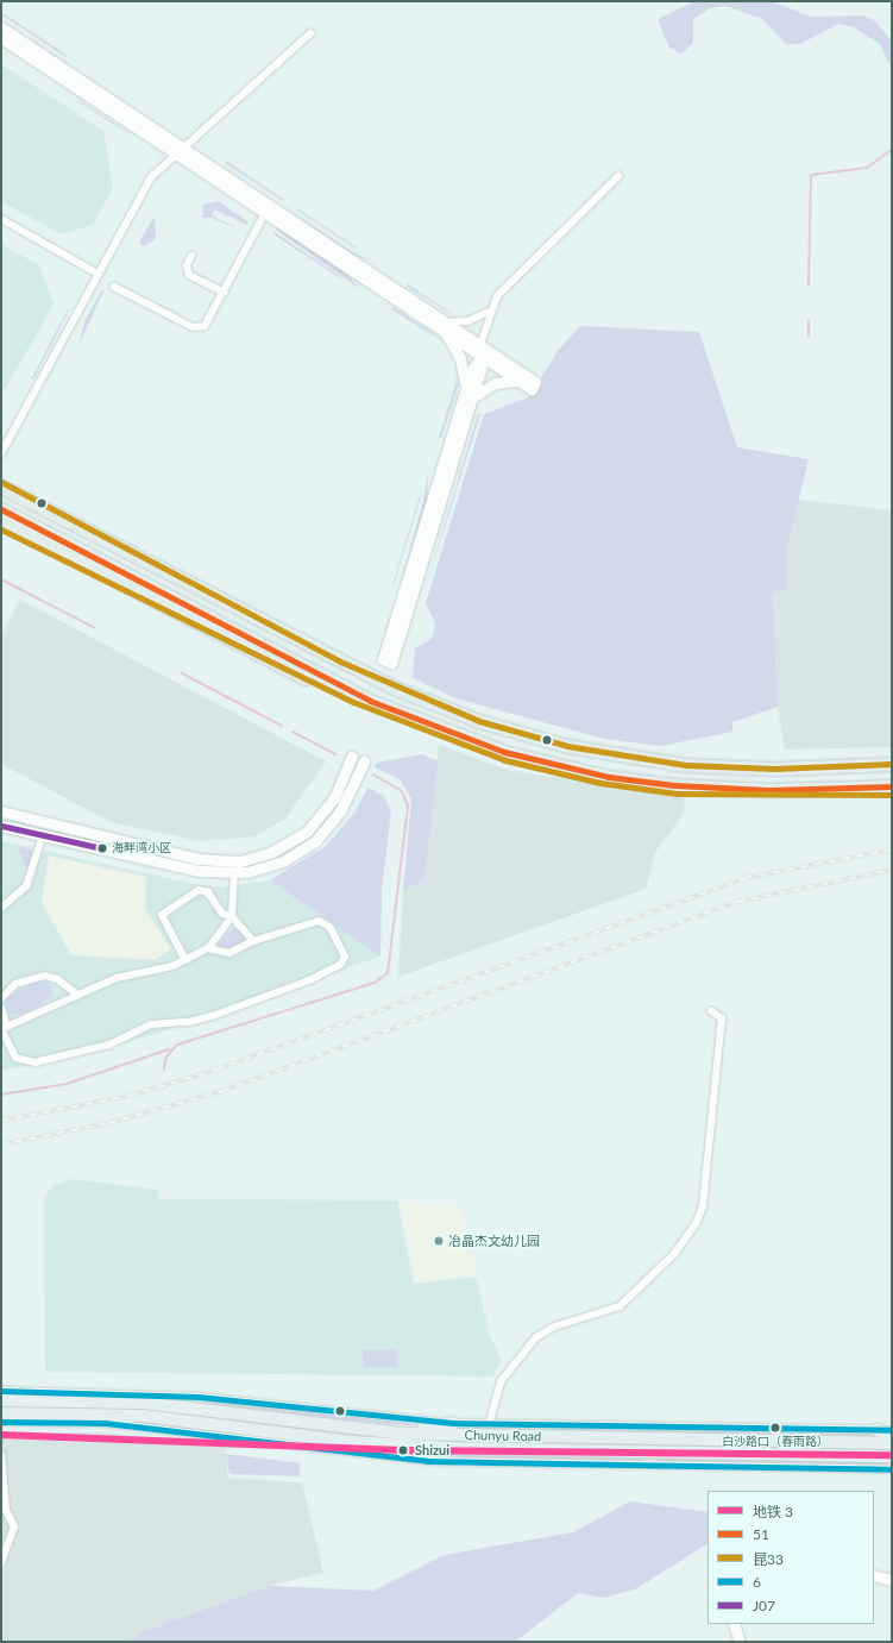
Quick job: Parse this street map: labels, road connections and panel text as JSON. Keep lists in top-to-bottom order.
{
  "streets": {
    "main road": ["Chunyu Road"]
  },
  "places": [
    "海畔湾小区",
    "冶晶杰文幼儿园",
    "白沙路口（春雨路）",
    "Shizui"
  ],
  "lines": [
    "transit line 昆33",
    "transit line 51",
    "transit line J07",
    "transit line 6",
    "metro line 3"
  ],
  "legend": [
    "地铁 3",
    "51",
    "昆33",
    "6",
    "J07"
  ]
}
